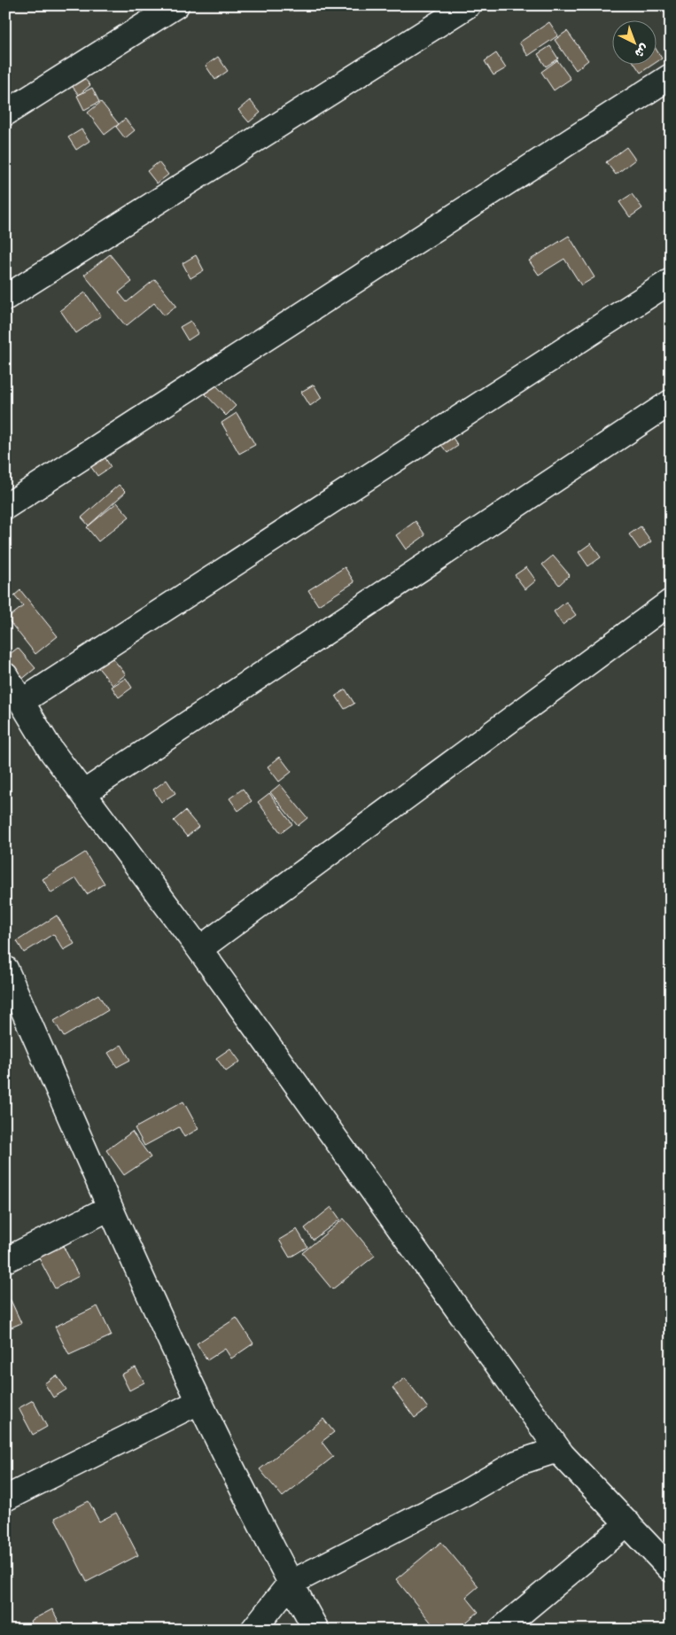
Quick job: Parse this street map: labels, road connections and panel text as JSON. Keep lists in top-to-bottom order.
{
  "north": "bottom right"
}
